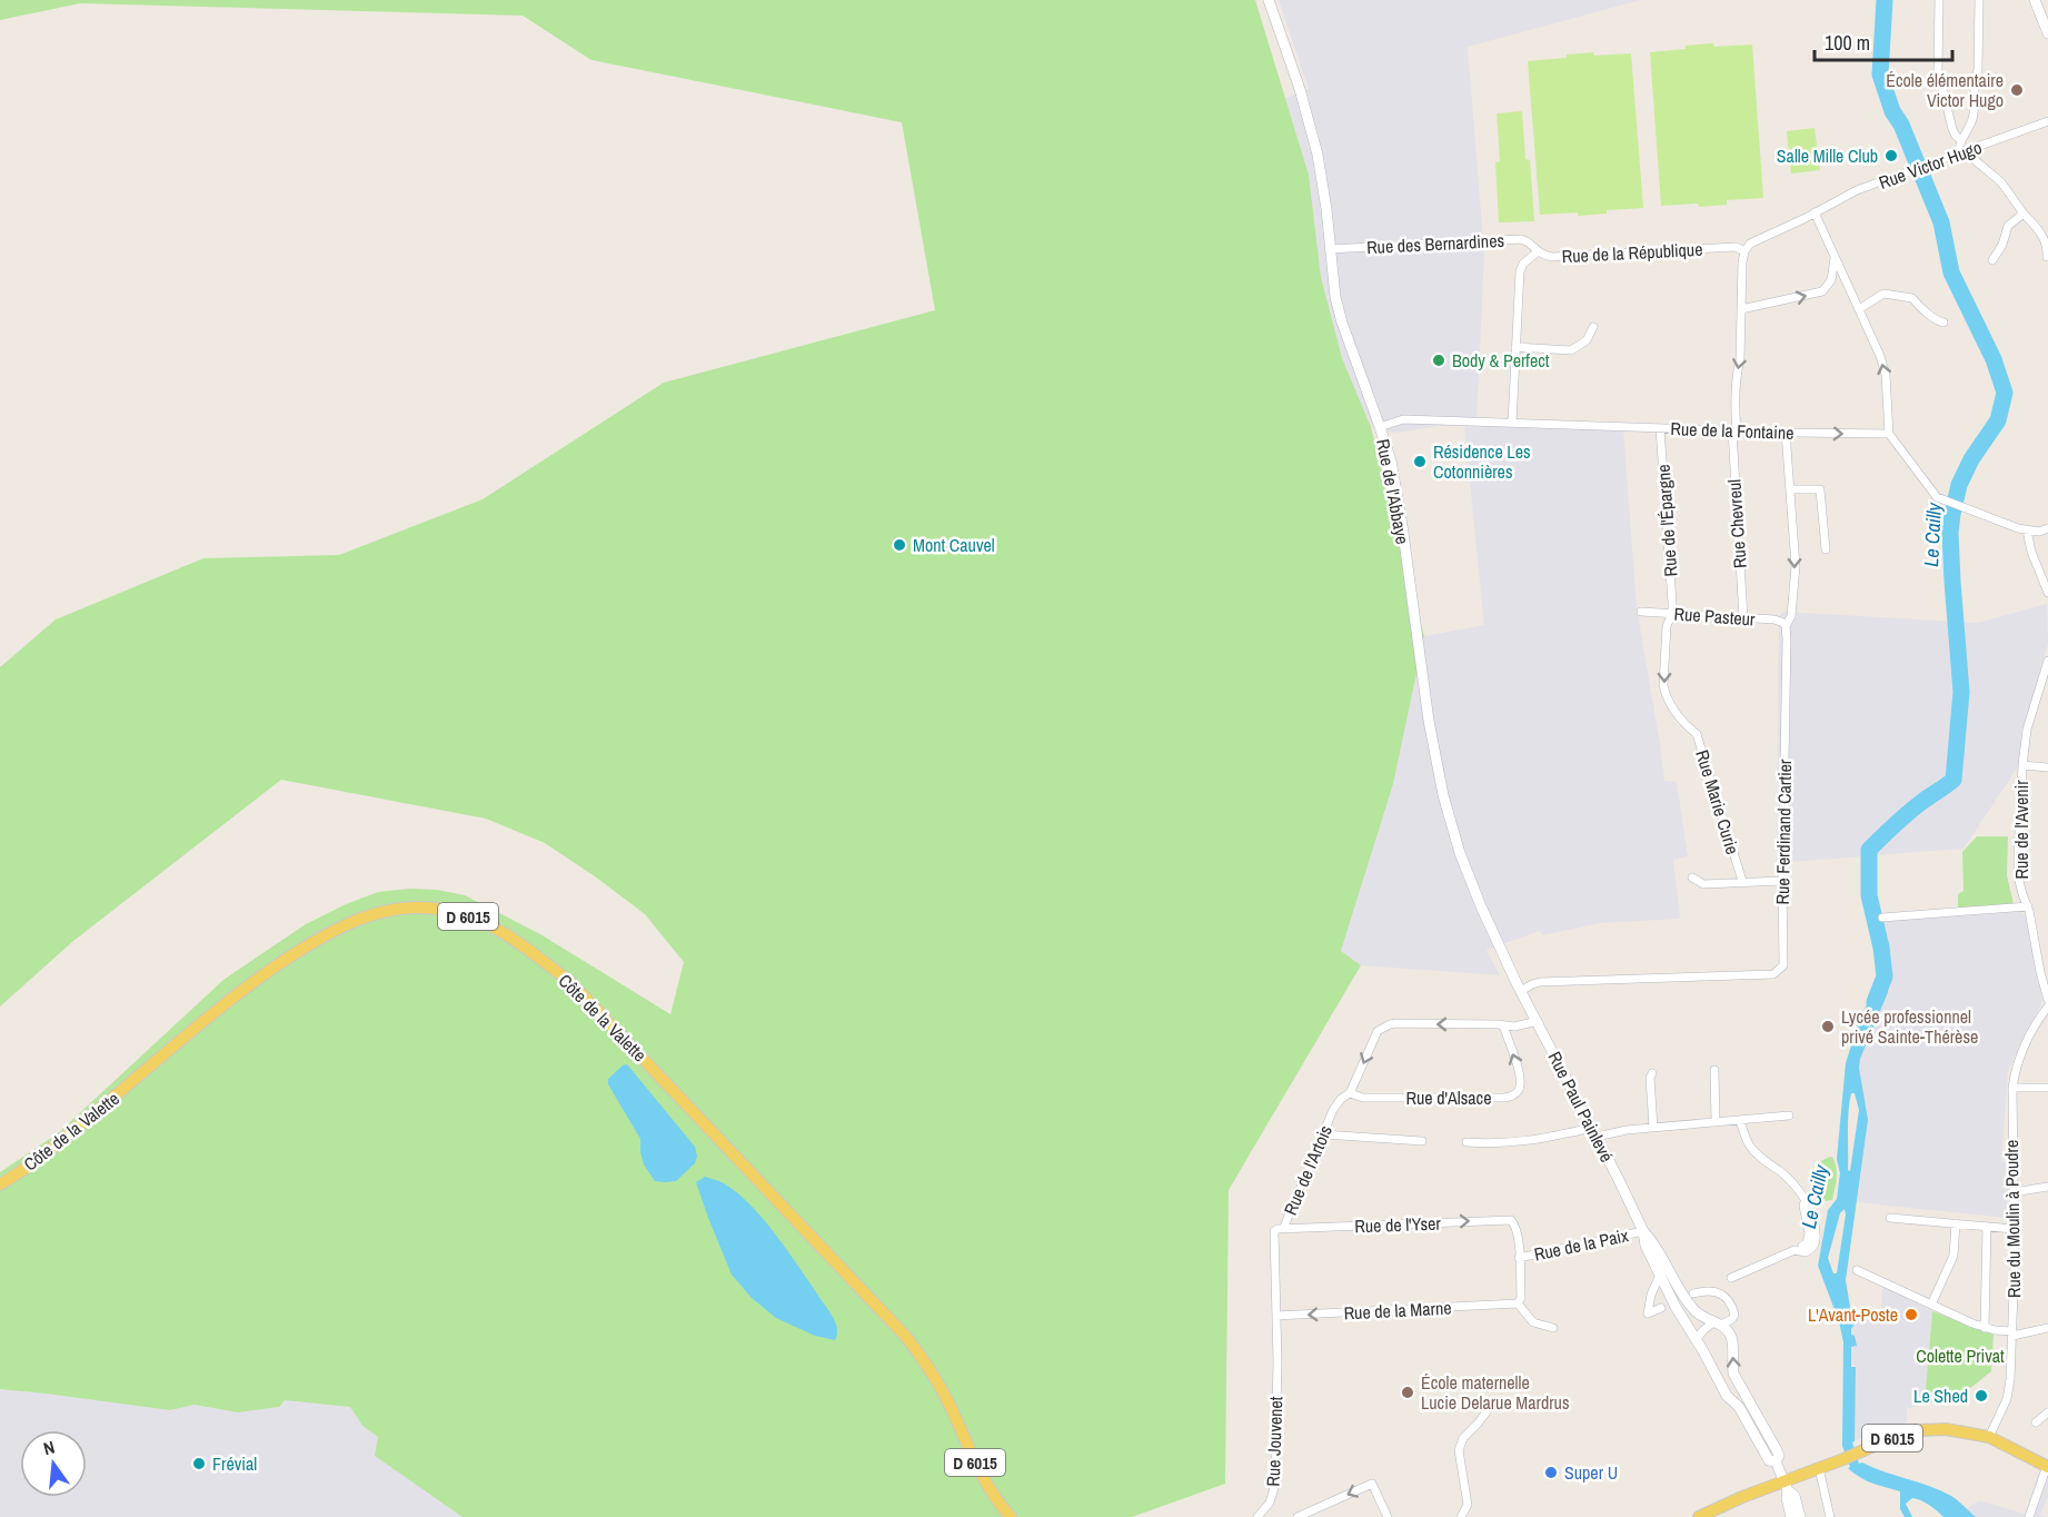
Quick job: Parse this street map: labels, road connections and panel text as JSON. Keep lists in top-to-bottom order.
{
  "streets": {
    "main road": ["D 6015", "Côte de la Valette"],
    "street": [
      "Rue Victor Hugo",
      "Rue des Bernardines",
      "Rue de la République",
      "Rue de la Fontaine",
      "Rue de l'Abbaye",
      "Rue de l'Épargne",
      "Rue Chevreul",
      "Rue Pasteur",
      "Rue Marie Curie",
      "Rue de l'Avenir",
      "Rue Ferdinand Cartier",
      "Rue d'Alsace",
      "Rue Paul Painlevé",
      "Rue de l'Artois",
      "Rue du Moulin à Poudre",
      "Rue de l'Yser",
      "Rue de la Paix",
      "Rue de la Marne",
      "Rue Jouvenet"
    ]
  },
  "crossings": [
    ["Rue Victor Hugo", "Rue de la République"],
    ["Rue Victor Hugo", "Rue Chevreul"],
    ["Rue des Bernardines", "Rue de la République"],
    ["Rue des Bernardines", "Rue de l'Abbaye"],
    ["Rue de la République", "Rue de la Fontaine"],
    ["Rue de la République", "Rue Chevreul"],
    ["Rue de la Fontaine", "Rue de l'Abbaye"],
    ["Rue de la Fontaine", "Rue de l'Épargne"],
    ["Rue de la Fontaine", "Rue Chevreul"],
    ["Rue de la Fontaine", "Rue Ferdinand Cartier"],
    ["Rue de l'Abbaye", "Rue Ferdinand Cartier"],
    ["Rue de l'Abbaye", "Rue Paul Painlevé"],
    ["Rue de l'Épargne", "Rue Pasteur"],
    ["Rue de l'Épargne", "Rue Marie Curie"],
    ["Rue Chevreul", "Rue Pasteur"],
    ["Rue Pasteur", "Rue Marie Curie"],
    ["Rue Pasteur", "Rue Ferdinand Cartier"],
    ["Rue Ferdinand Cartier", "Rue Paul Painlevé"],
    ["D 6015", "Rue du Moulin à Poudre"],
    ["Rue d'Alsace", "Rue de l'Artois"],
    ["Rue Paul Painlevé", "Rue de la Paix"],
    ["Rue de l'Artois", "Rue de l'Yser"],
    ["Rue de l'Artois", "Rue de la Marne"],
    ["Rue de l'Artois", "Rue Jouvenet"],
    ["Rue de l'Yser", "Rue de la Paix"]
  ],
  "one_way": ["Rue Marie Curie", "Rue de l'Yser", "Rue de la Marne"],
  "water": ["Le Cailly"],
  "parks": ["Colette Privat"],
  "places": [
    "École élémentaire Victor Hugo",
    "Salle Mille Club",
    "Body & Perfect",
    "Résidence Les Cotonnières",
    "Mont Cauvel",
    "Lycée professionnel privé Sainte-Thérèse",
    "L'Avant-Poste",
    "École maternelle Lucie Delarue Mardrus",
    "Le Shed",
    "Frévial",
    "Super U"
  ],
  "scale_bar": "100 m",
  "north": "top"
}
